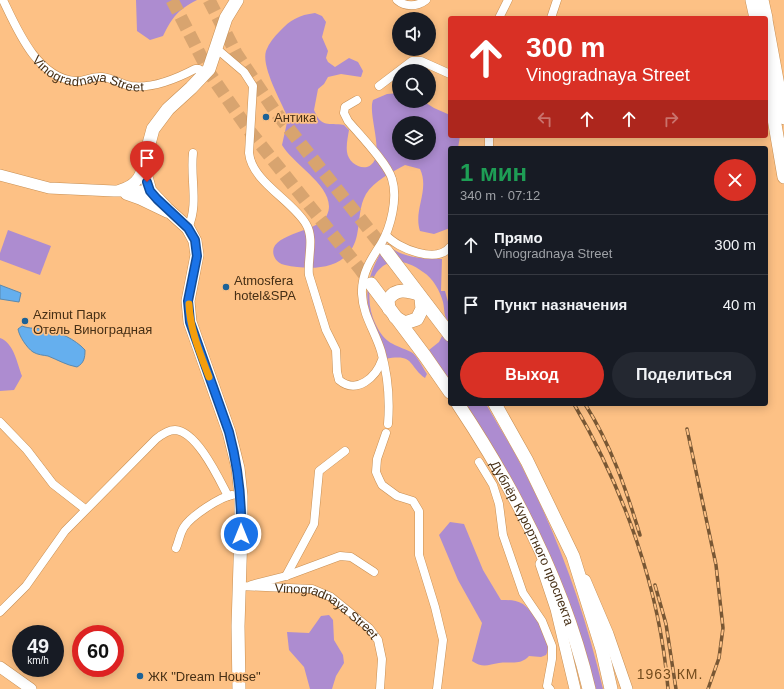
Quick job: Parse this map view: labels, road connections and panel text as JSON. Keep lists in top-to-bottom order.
{
  "streets": {
    "main road": ["Дублёр Курортного проспекта"],
    "street": ["Vinogradnaya Street"]
  },
  "districts": ["1963 КМ."],
  "places": [
    "Антика",
    "Atmosfera hotel&SPA",
    "Azimut Парк Отель Виноградная",
    "ЖК \"Dream House\""
  ],
  "page": {
    "turn": ["300 m", "Vinogradnaya Street"],
    "heading": ["1 мин", "340 m · 07:12"],
    "list": [
      {
        "name": "Прямо",
        "note": "Vinogradnaya Street",
        "value": "300 m"
      },
      {
        "name": "Пункт назначения",
        "value": "40 m"
      }
    ],
    "buttons": ["Выход", "Поделиться"],
    "speed": "49 km/h",
    "limit": "60"
  }
}
